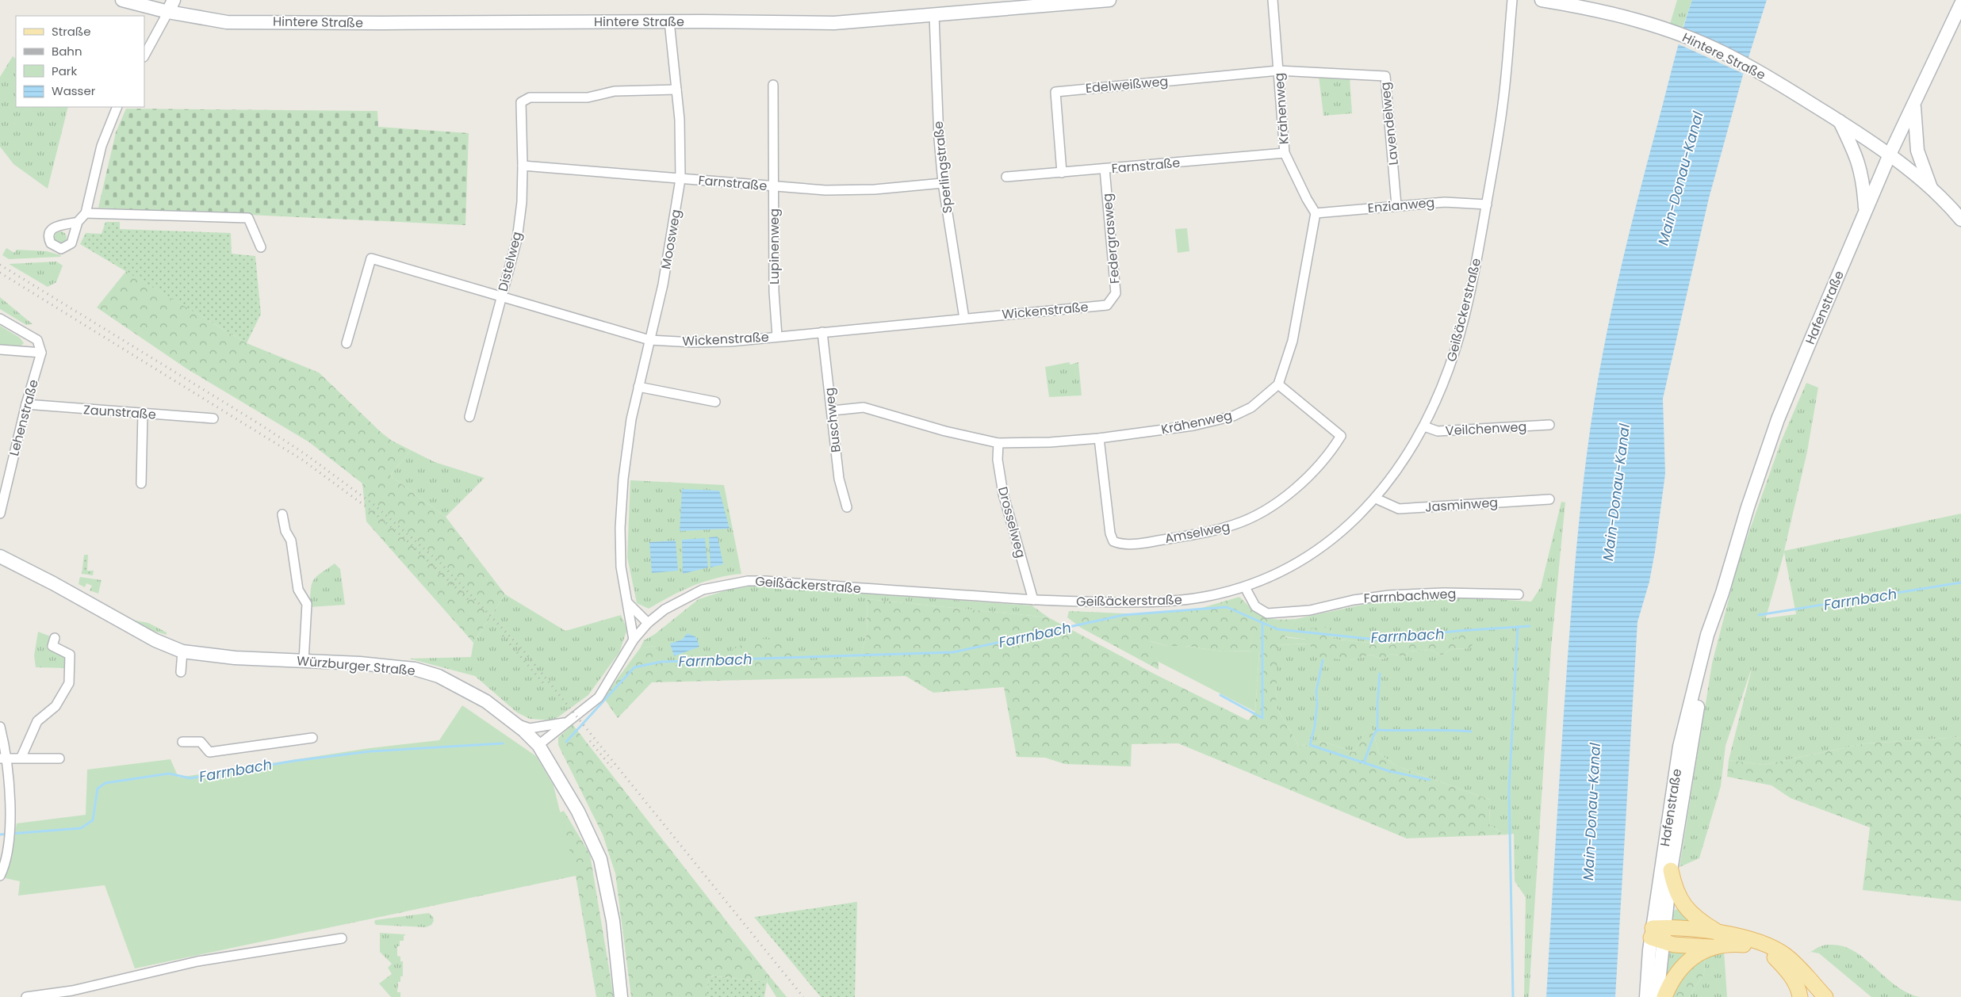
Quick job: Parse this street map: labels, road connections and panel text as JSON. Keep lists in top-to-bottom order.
{
  "streets": {
    "street": [
      "Hintere Straße",
      "Edelweißweg",
      "Krähenweg",
      "Lavendelweg",
      "Farnstraße",
      "Sperlingstraße",
      "Enzianweg",
      "Federgrasweg",
      "Moosweg",
      "Lupinenweg",
      "Distelweg",
      "Hafenstraße",
      "Geißäckerstraße",
      "Wickenstraße",
      "Zaunstraße",
      "Lehenstraße",
      "Buschweg",
      "Veilchenweg",
      "Jasminweg",
      "Drosselweg",
      "Amselweg",
      "Farrnbachweg",
      "Würzburger Straße"
    ]
  },
  "crossings": [
    ["Hintere Straße", "Sperlingstraße"],
    ["Hintere Straße", "Moosweg"],
    ["Hintere Straße", "Hafenstraße"],
    ["Edelweißweg", "Krähenweg"],
    ["Edelweißweg", "Lavendelweg"],
    ["Edelweißweg", "Farnstraße"],
    ["Krähenweg", "Lavendelweg"],
    ["Krähenweg", "Farnstraße"],
    ["Krähenweg", "Enzianweg"],
    ["Krähenweg", "Buschweg"],
    ["Krähenweg", "Drosselweg"],
    ["Krähenweg", "Amselweg"],
    ["Lavendelweg", "Enzianweg"],
    ["Farnstraße", "Sperlingstraße"],
    ["Farnstraße", "Federgrasweg"],
    ["Farnstraße", "Moosweg"],
    ["Farnstraße", "Lupinenweg"],
    ["Farnstraße", "Distelweg"],
    ["Sperlingstraße", "Wickenstraße"],
    ["Enzianweg", "Geißäckerstraße"],
    ["Federgrasweg", "Wickenstraße"],
    ["Moosweg", "Distelweg"],
    ["Moosweg", "Geißäckerstraße"],
    ["Moosweg", "Wickenstraße"],
    ["Lupinenweg", "Wickenstraße"],
    ["Distelweg", "Wickenstraße"],
    ["Geißäckerstraße", "Veilchenweg"],
    ["Geißäckerstraße", "Jasminweg"],
    ["Geißäckerstraße", "Drosselweg"],
    ["Geißäckerstraße", "Farrnbachweg"],
    ["Geißäckerstraße", "Würzburger Straße"],
    ["Wickenstraße", "Buschweg"],
    ["Zaunstraße", "Lehenstraße"]
  ],
  "water": ["Main-Donau-Kanal", "Farrnbach"],
  "legend": [
    "Straße",
    "Bahn",
    "Park",
    "Wasser"
  ]
}
